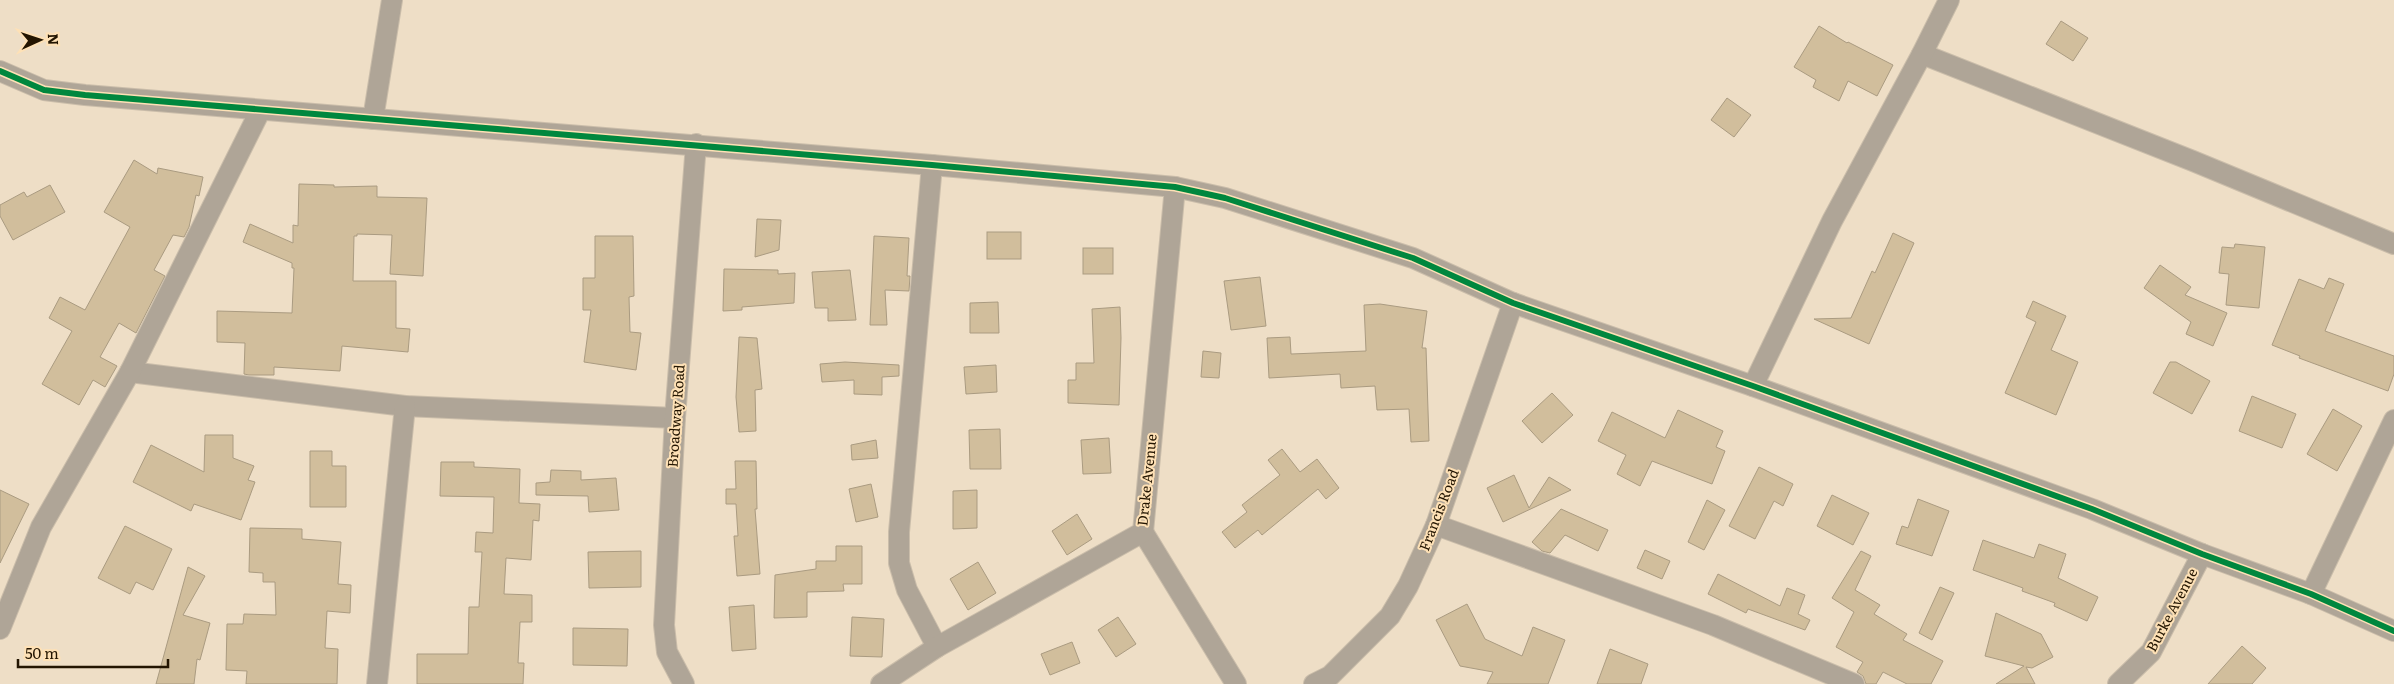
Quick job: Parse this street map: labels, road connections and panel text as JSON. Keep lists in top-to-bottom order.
{
  "streets": {
    "street": [
      "Broadway Road",
      "Drake Avenue",
      "Francis Road",
      "Burke Avenue"
    ]
  },
  "scale_bar": "50 m",
  "north": "right"
}
